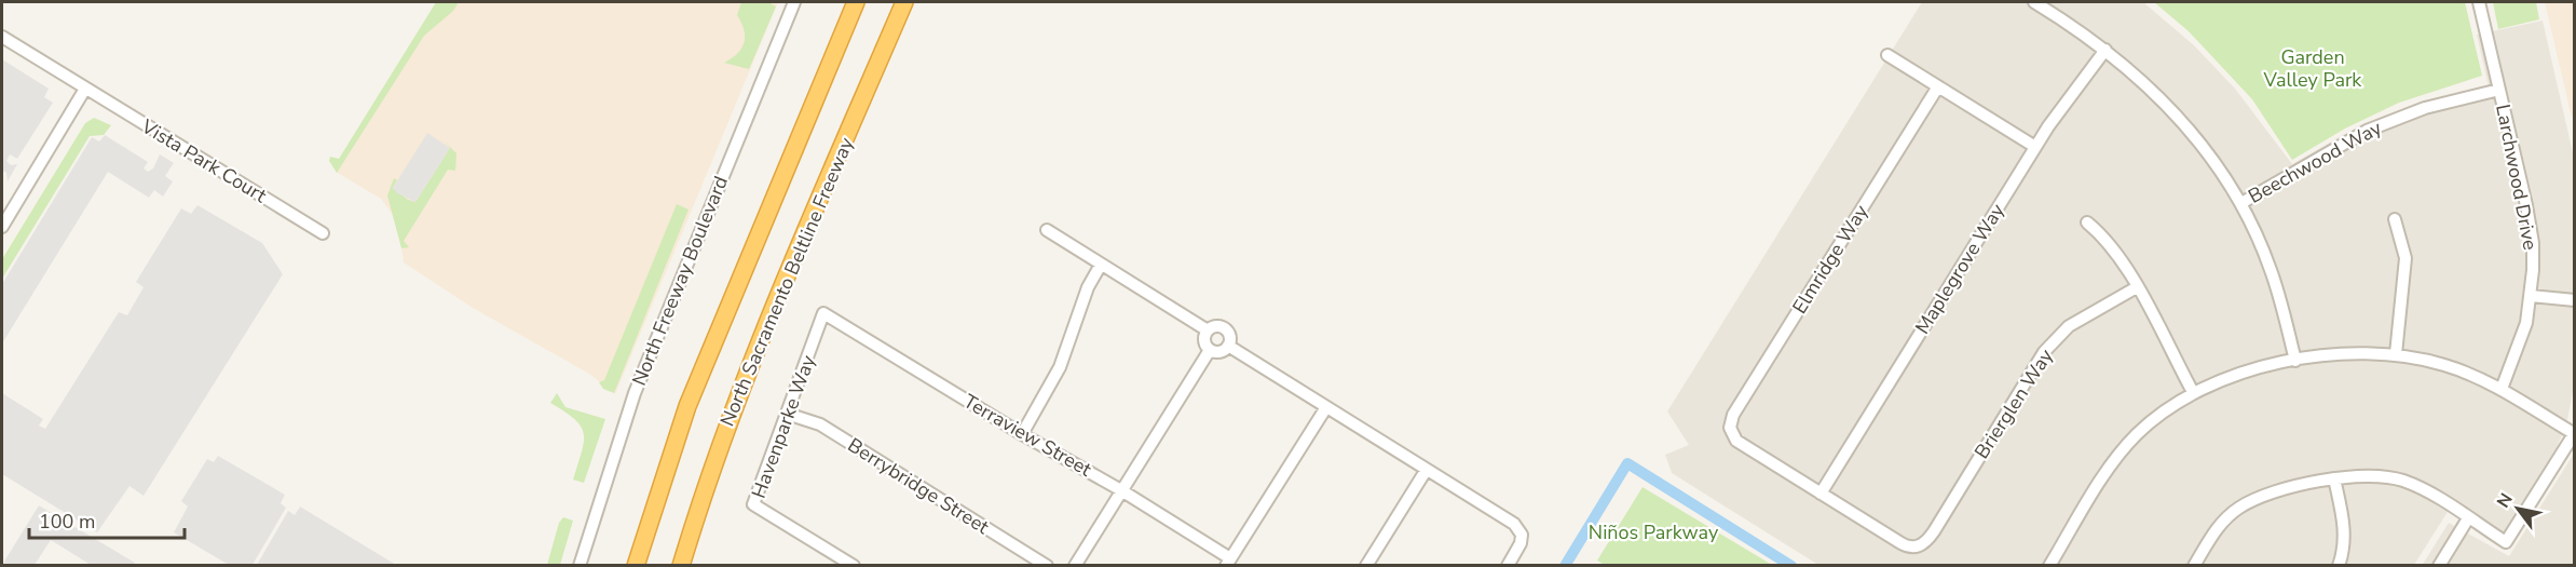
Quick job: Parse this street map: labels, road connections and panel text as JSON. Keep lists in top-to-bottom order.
{
  "streets": {
    "highway": ["North Sacramento Beltline Freeway"],
    "street": [
      "Vista Park Court",
      "Beechwood Way",
      "Larchwood Drive",
      "Elmridge Way",
      "Maplegrove Way",
      "North Freeway Boulevard",
      "Brierglen Way",
      "Havenparke Way",
      "Terraview Street",
      "Berrybridge Street"
    ]
  },
  "crossings": [
    ["Beechwood Way", "Larchwood Drive"],
    ["Elmridge Way", "Maplegrove Way"],
    ["Elmridge Way", "Brierglen Way"],
    ["Maplegrove Way", "Brierglen Way"],
    ["Havenparke Way", "Terraview Street"],
    ["Havenparke Way", "Berrybridge Street"]
  ],
  "parks": ["Garden Valley Park", "Niños Parkway"],
  "scale_bar": "100 m",
  "north": "top left"
}
